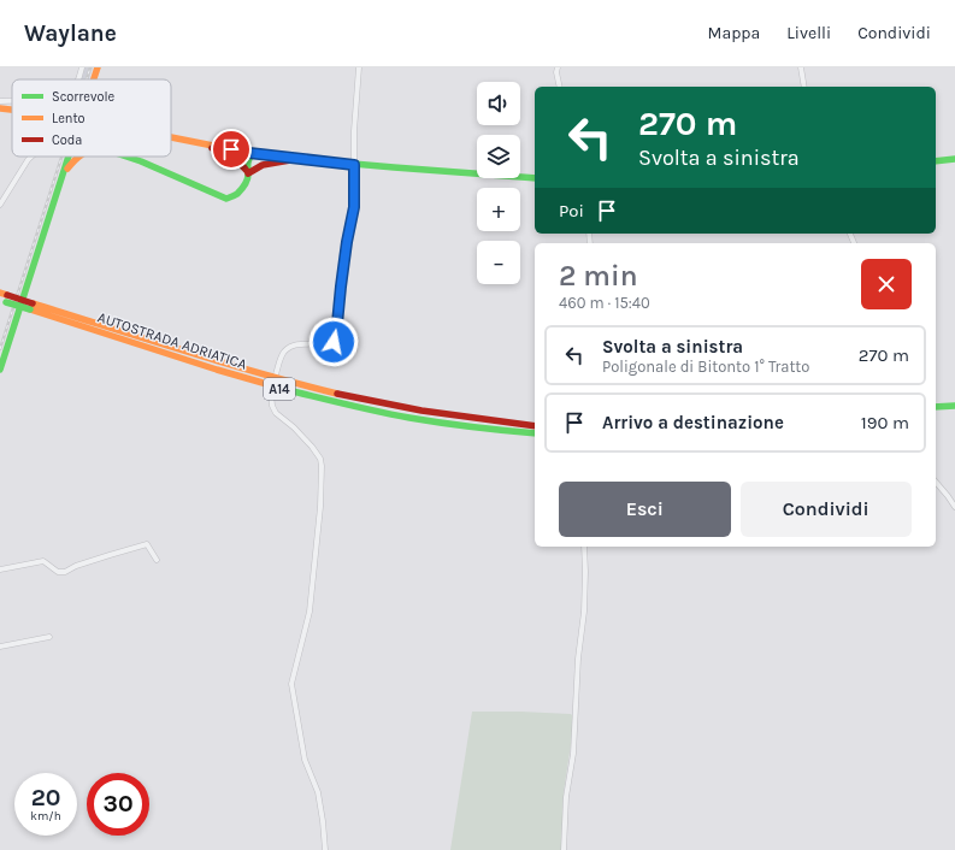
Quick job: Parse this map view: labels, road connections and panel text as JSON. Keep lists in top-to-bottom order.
{
  "streets": {
    "main road": ["AUTOSTRADA ADRIATICA", "A14"]
  },
  "legend": ["Scorrevole", "Lento", "Coda"],
  "page": {
    "header": "Waylane",
    "nav": ["Mappa", "Livelli", "Condividi"],
    "map_buttons": ["+", "−"],
    "turn": ["270 m", "Svolta a sinistra"],
    "then": "Poi",
    "heading": ["2 min", "460 m · 15:40"],
    "list": [
      {
        "name": "Svolta a sinistra",
        "note": "Poligonale di Bitonto 1° Tratto",
        "value": "270 m"
      },
      {
        "name": "Arrivo a destinazione",
        "value": "190 m"
      }
    ],
    "buttons": ["Esci", "Condividi"],
    "speed": "20 km/h",
    "limit": "30"
  }
}
